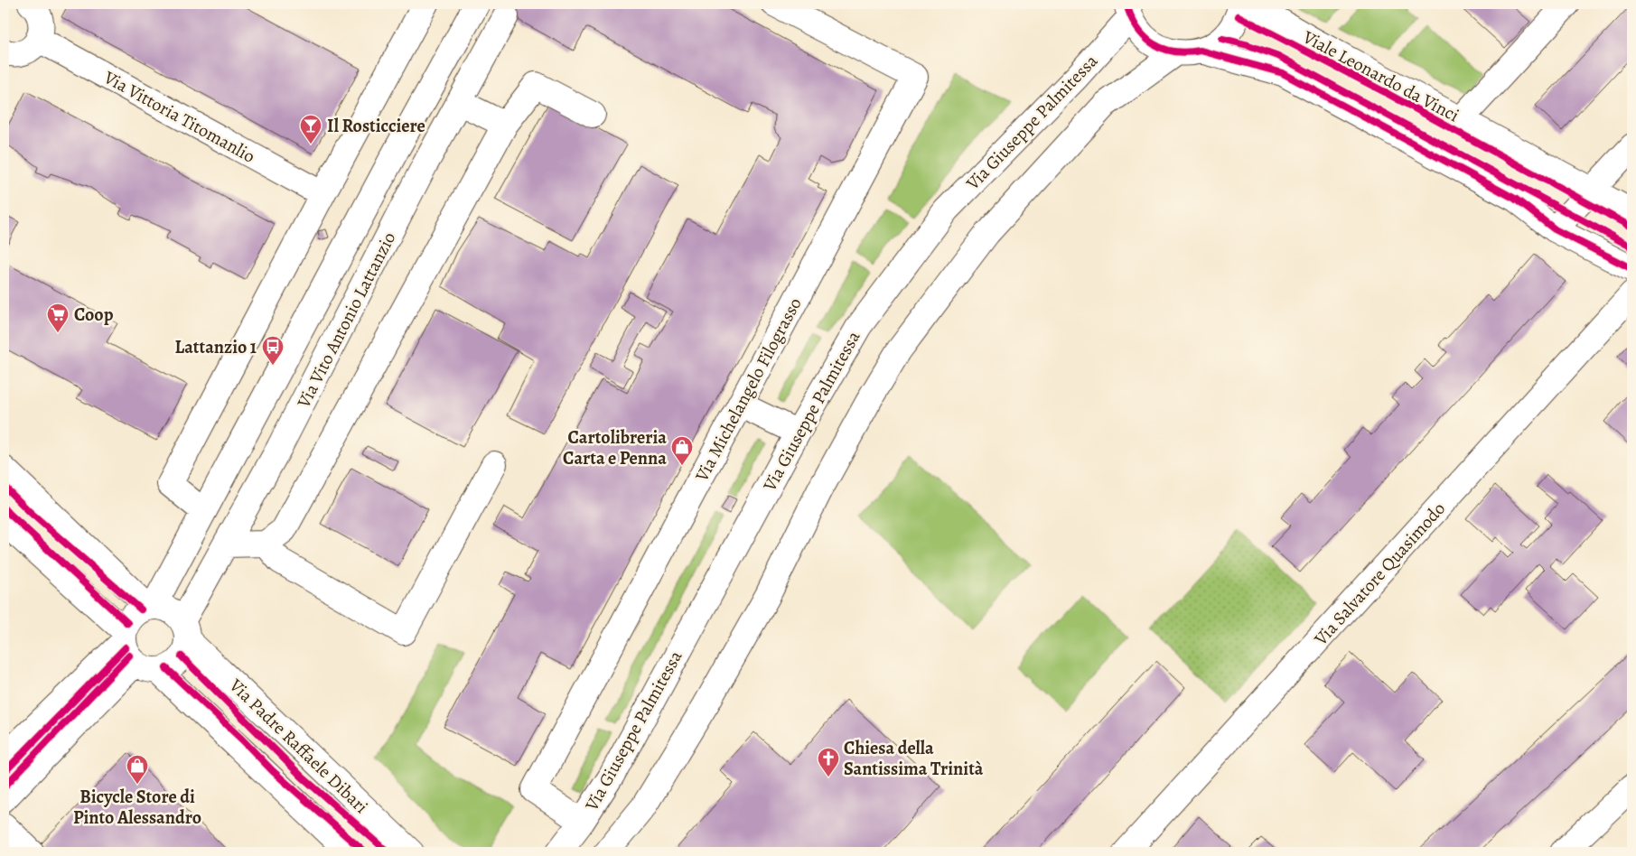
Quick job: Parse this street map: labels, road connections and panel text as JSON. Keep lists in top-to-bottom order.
{
  "streets": {
    "street": [
      "Viale Leonardo da Vinci",
      "Via Vittoria Titomanlio",
      "Via Giuseppe Palmitessa",
      "Via Vito Antonio Lattanzio",
      "Via Michelangelo Filograsso",
      "Via Salvatore Quasimodo",
      "Via Padre Raffaele Dibari"
    ]
  },
  "crossings": [
    ["Via Giuseppe Palmitessa", "Via Michelangelo Filograsso"],
    ["Via Vito Antonio Lattanzio", "Via Padre Raffaele Dibari"]
  ],
  "places": {
    "bar": ["Il Rosticciere"],
    "supermarket": ["Coop"],
    "bus stop": ["Lattanzio 1"],
    "shop": ["Cartolibreria Carta e Penna", "Bicycle Store di Pinto Alessandro"],
    "church": ["Chiesa della Santissima Trinità"]
  }
}
